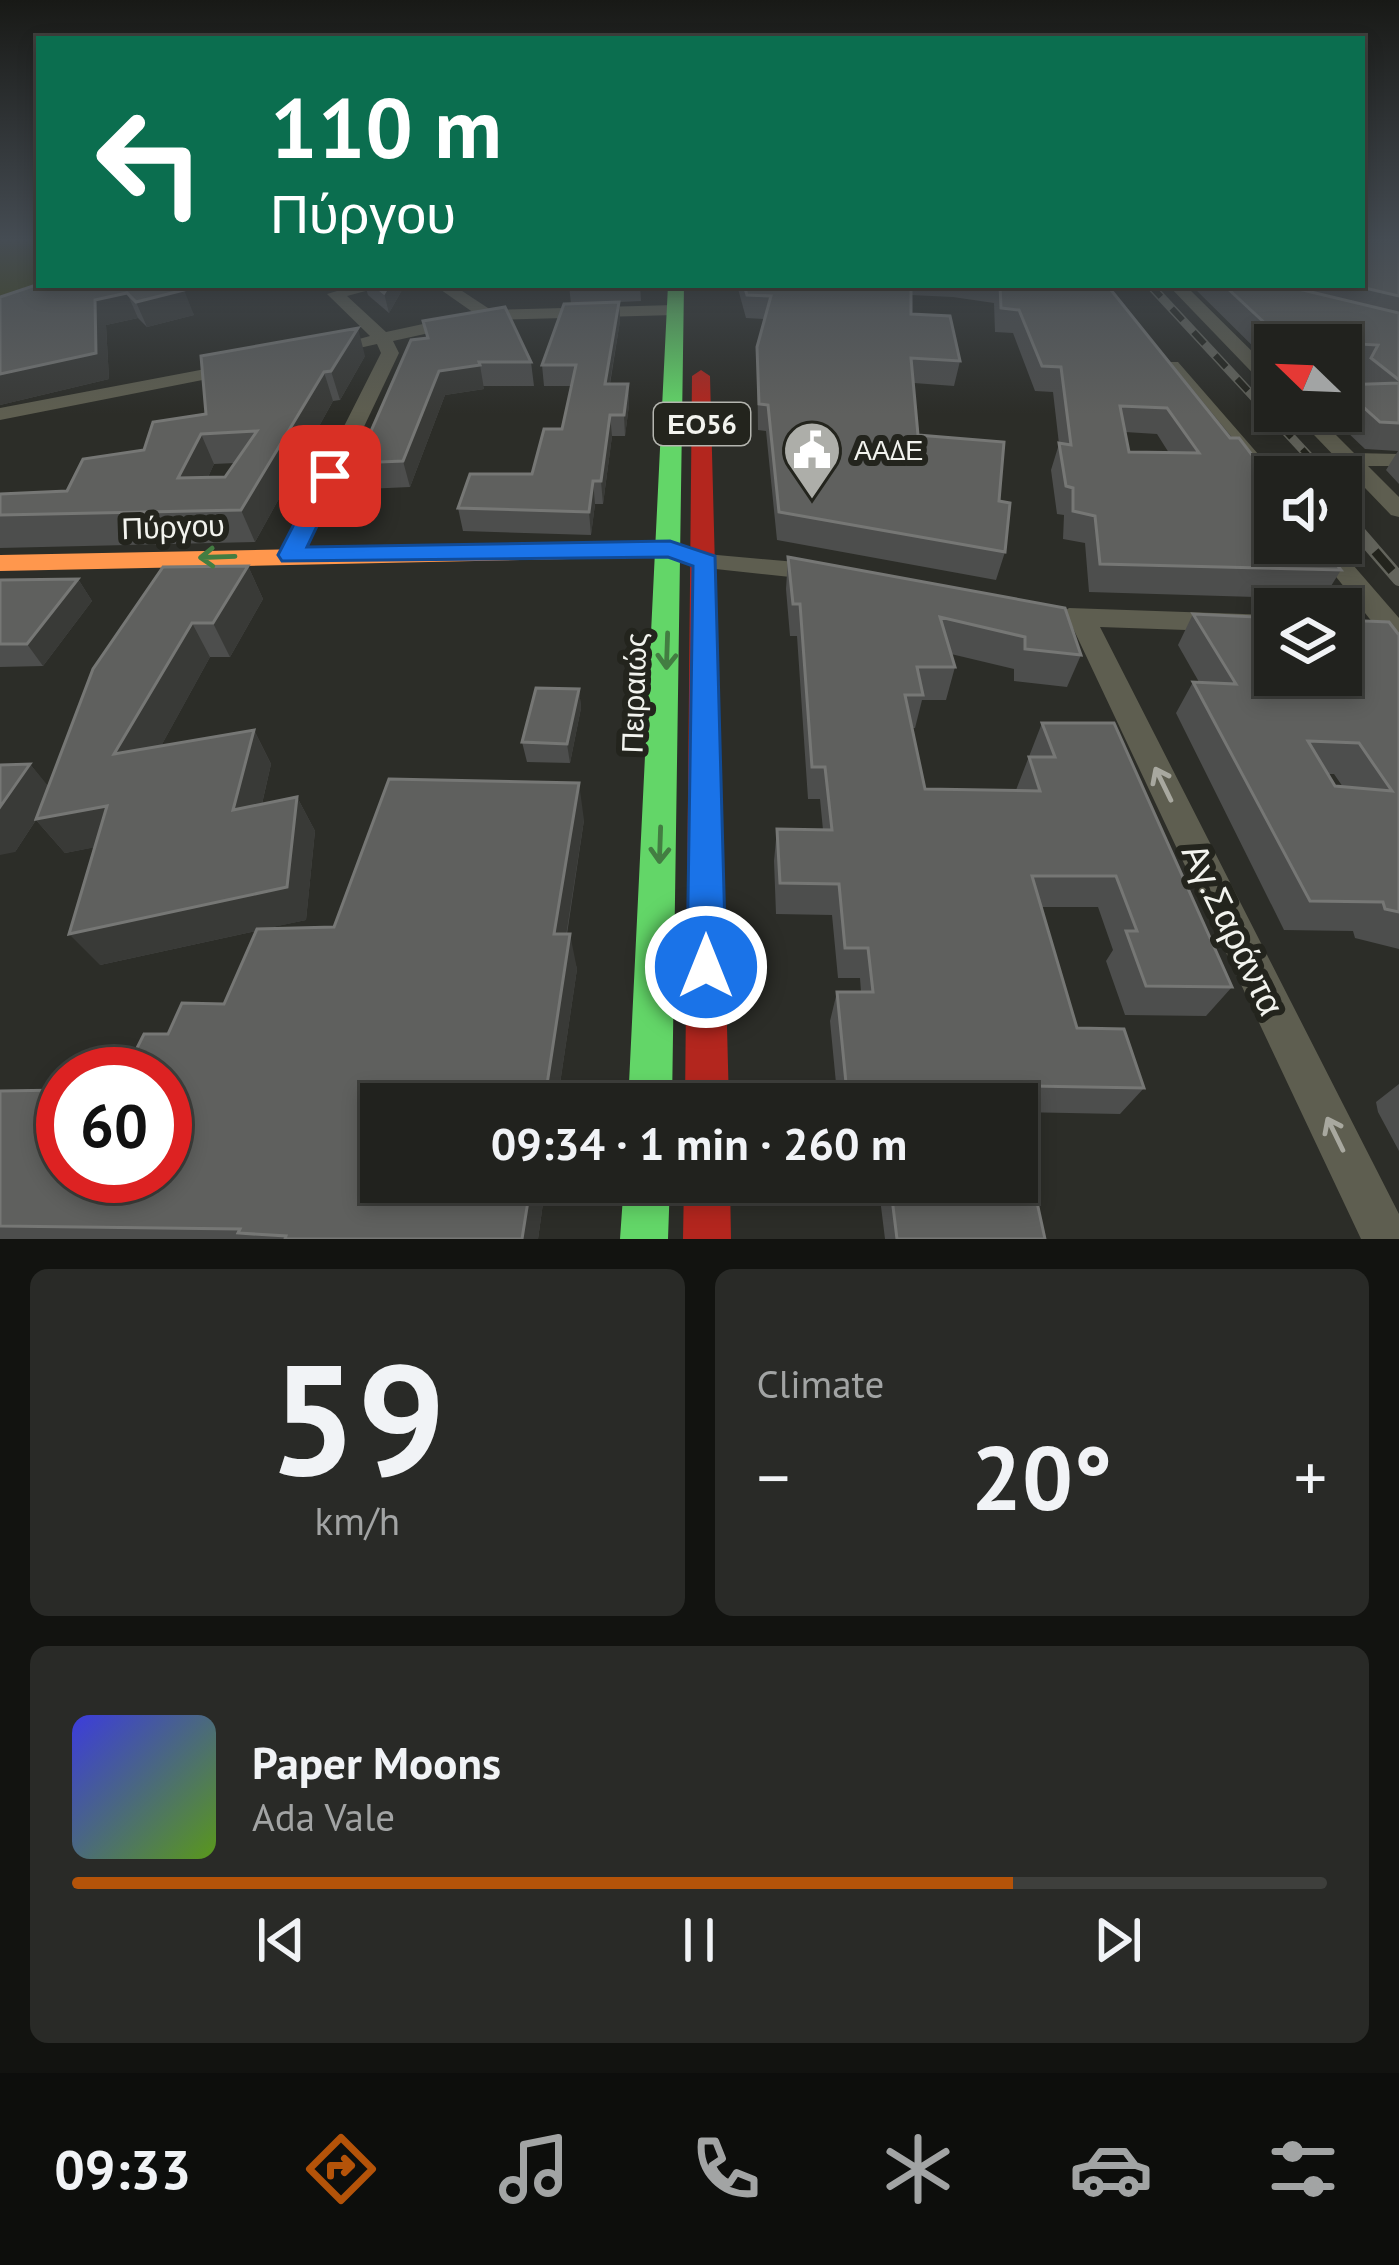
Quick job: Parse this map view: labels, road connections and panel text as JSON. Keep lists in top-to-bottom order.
{
  "streets": {
    "main road": ["ΕΟ56", "Πύργου", "Πειραιώς"],
    "street": ["Αγ.Σαράντα"]
  },
  "crossings": [
    ["ΕΟ56", "Πύργου"],
    ["Πύργου", "Πειραιώς"]
  ],
  "one_way": ["Αγ.Σαράντα"],
  "places": {
    "public building": ["ΑΑΔΕ"]
  },
  "north": "top left",
  "page": {
    "turn": ["110 m", "Πύργου"],
    "limit": "60",
    "trip": "09:34 · 1 min · 260 m",
    "tile": [
      ["59", "km/h"],
      "Climate"
    ],
    "heat": ["−", "20°", "+"],
    "song": ["Paper Moons", "Ada Vale"],
    "tabs": "09:33"
  }
}
